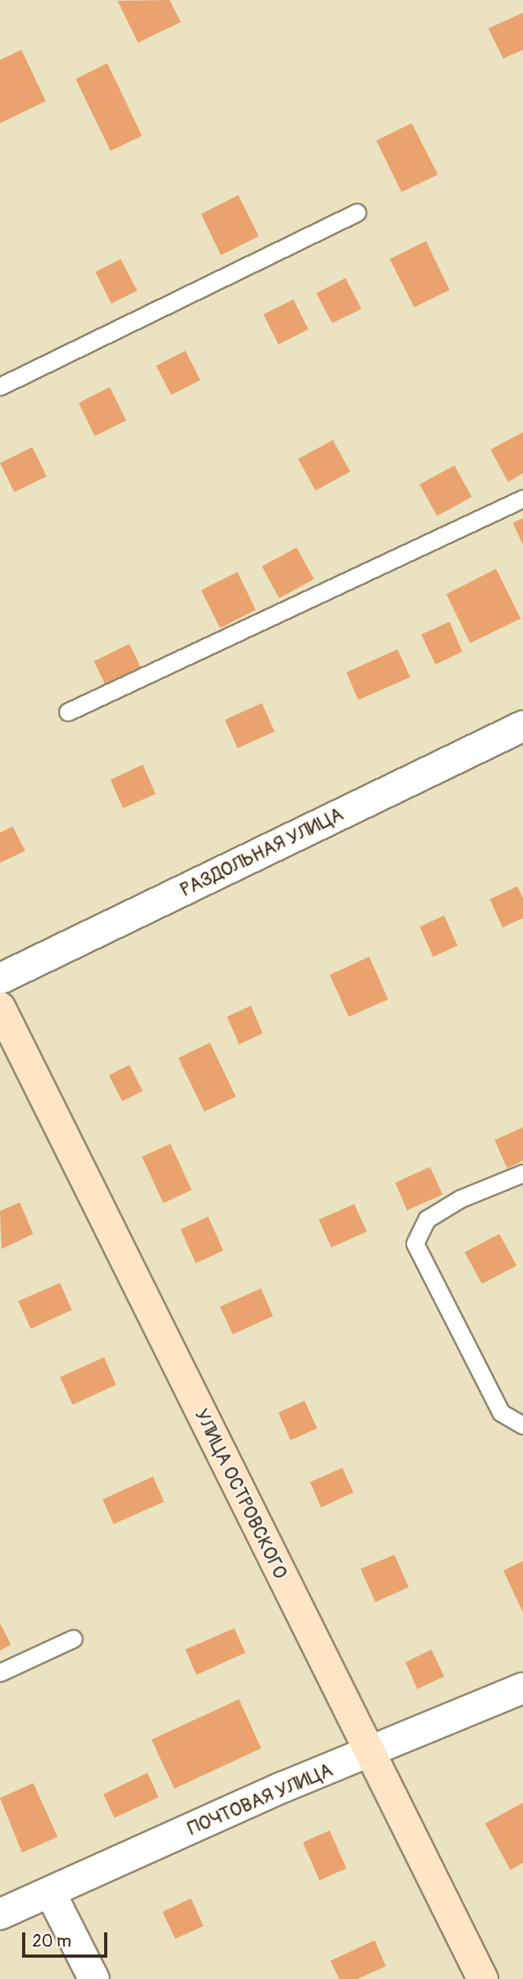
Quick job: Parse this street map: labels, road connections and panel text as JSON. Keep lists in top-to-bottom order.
{
  "streets": {
    "street": ["РАЗДОЛЬНАЯ УЛИЦА", "УЛИЦА ОСТРОВСКОГО", "ПОЧТОВАЯ УЛИЦА"]
  },
  "crossings": [
    ["УЛИЦА ОСТРОВСКОГО", "ПОЧТОВАЯ УЛИЦА"]
  ],
  "scale_bar": "20 m"
}
